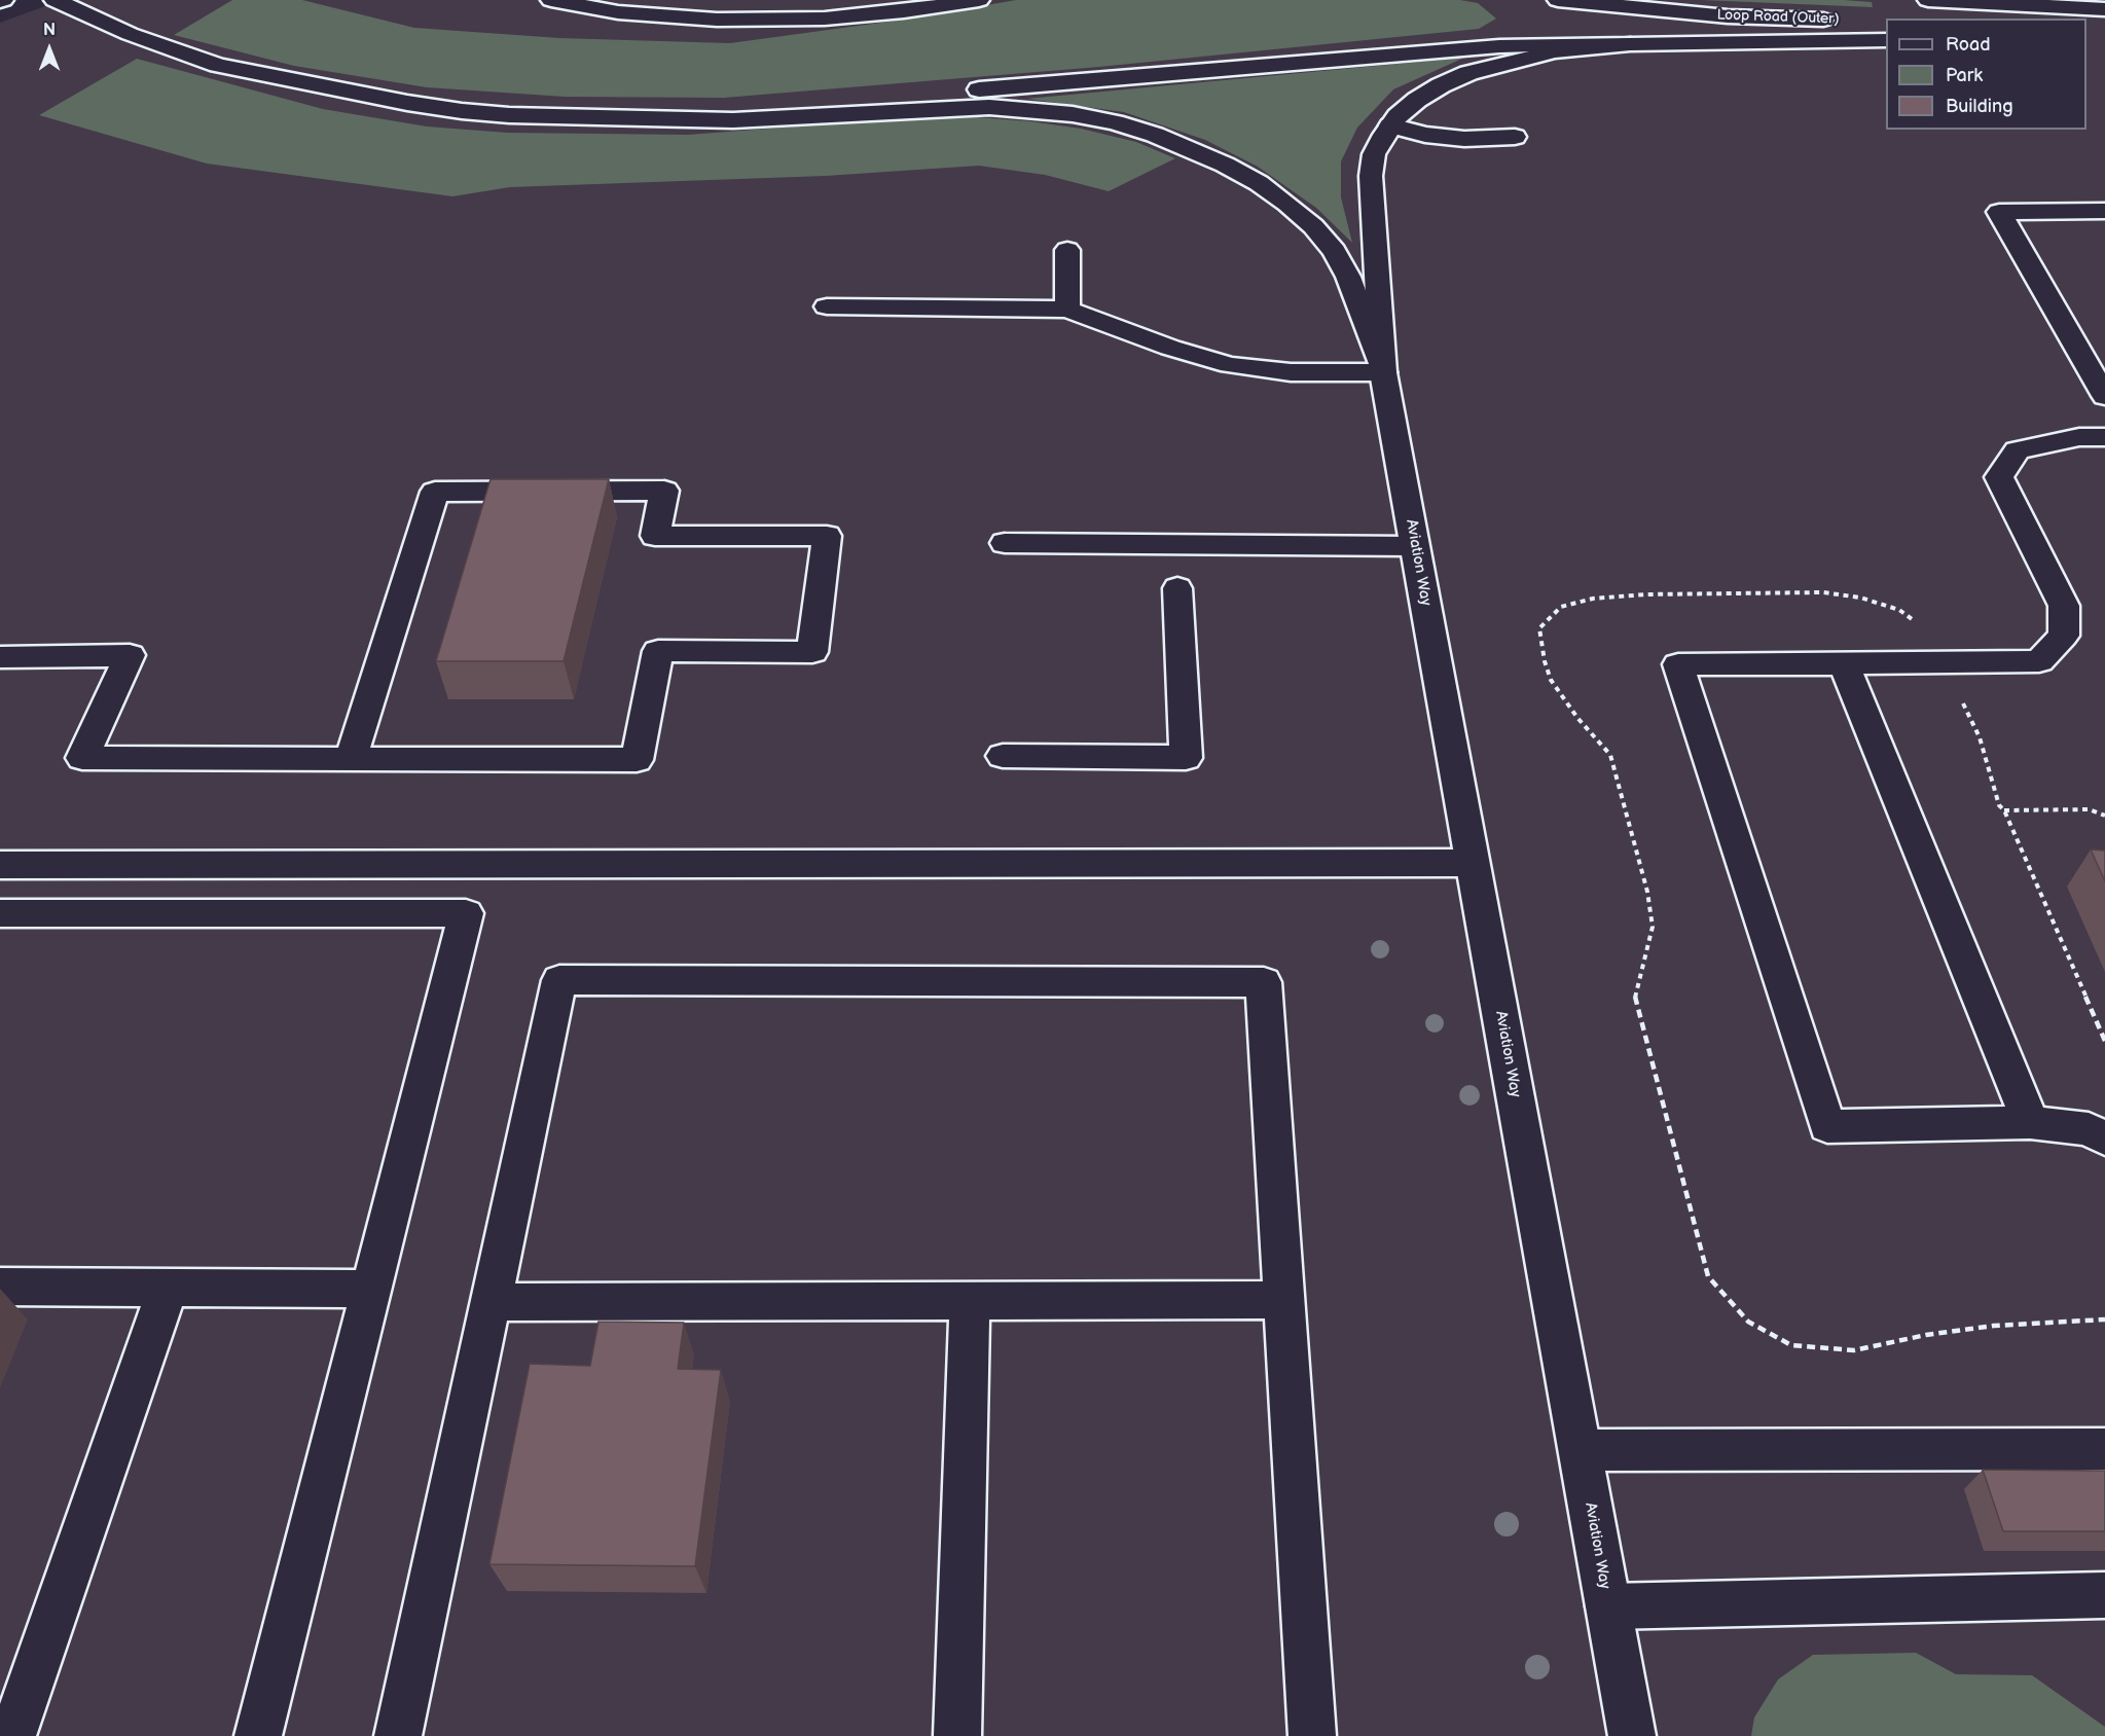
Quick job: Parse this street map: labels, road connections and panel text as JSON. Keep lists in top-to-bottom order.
{
  "streets": {
    "main road": ["Loop Road (Outer)", "Aviation Way"]
  },
  "legend": ["Road", "Park", "Building"],
  "north": "top"
}
